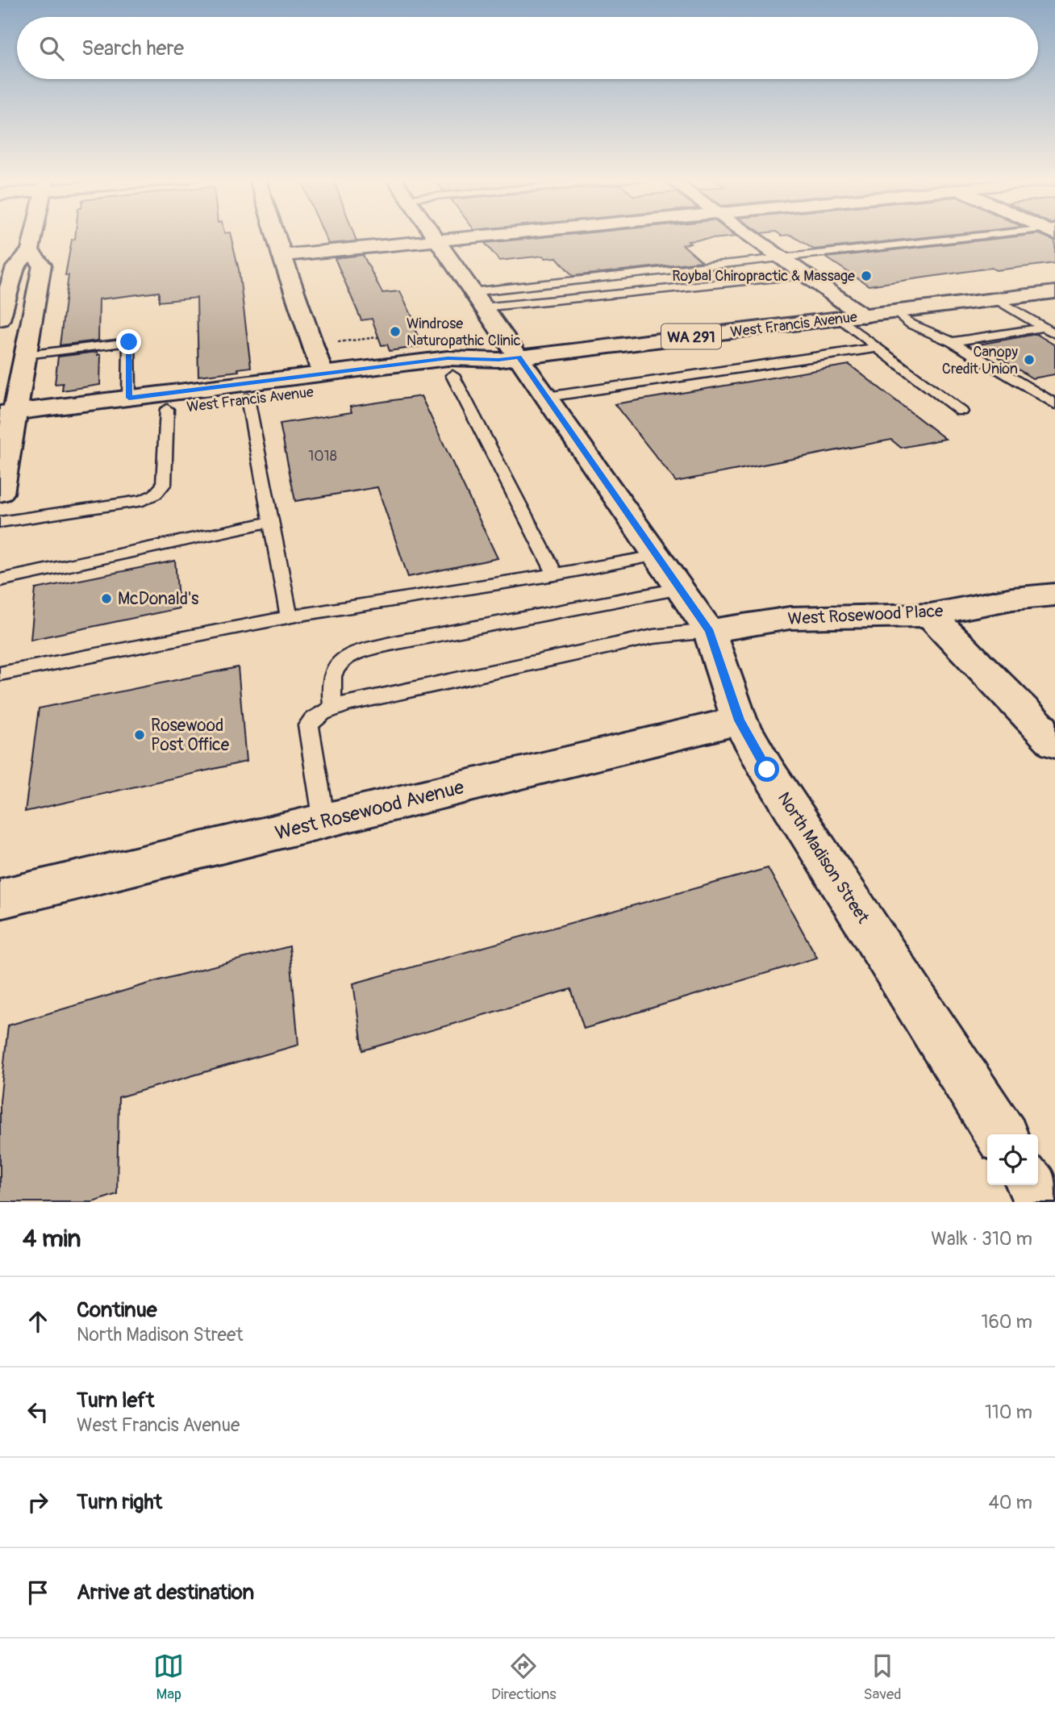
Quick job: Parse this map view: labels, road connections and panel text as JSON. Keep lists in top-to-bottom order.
{
  "streets": {
    "street": [
      "West Francis Avenue",
      "WA 291",
      "West Rosewood Place",
      "West Rosewood Avenue",
      "North Madison Street"
    ]
  },
  "crossings": [
    ["West Francis Avenue", "North Madison Street"],
    ["West Rosewood Place", "North Madison Street"],
    ["West Rosewood Avenue", "North Madison Street"]
  ],
  "places": [
    "Roybal Chiropractic & Massage",
    "Windrose Naturopathic Clinic",
    "Canopy Credit Union",
    "McDonald's",
    "Rosewood Post Office"
  ],
  "house_numbers": ["1018"],
  "page": {
    "search": "Search here",
    "heading": ["4 min", "Walk · 310 m"],
    "list": [
      ["Continue", "North Madison Street", "160 m"],
      ["Turn left", "West Francis Avenue", "110 m"],
      ["Turn right", "40 m"],
      "Arrive at destination"
    ],
    "nav": ["Map", "Directions", "Saved"]
  }
}
